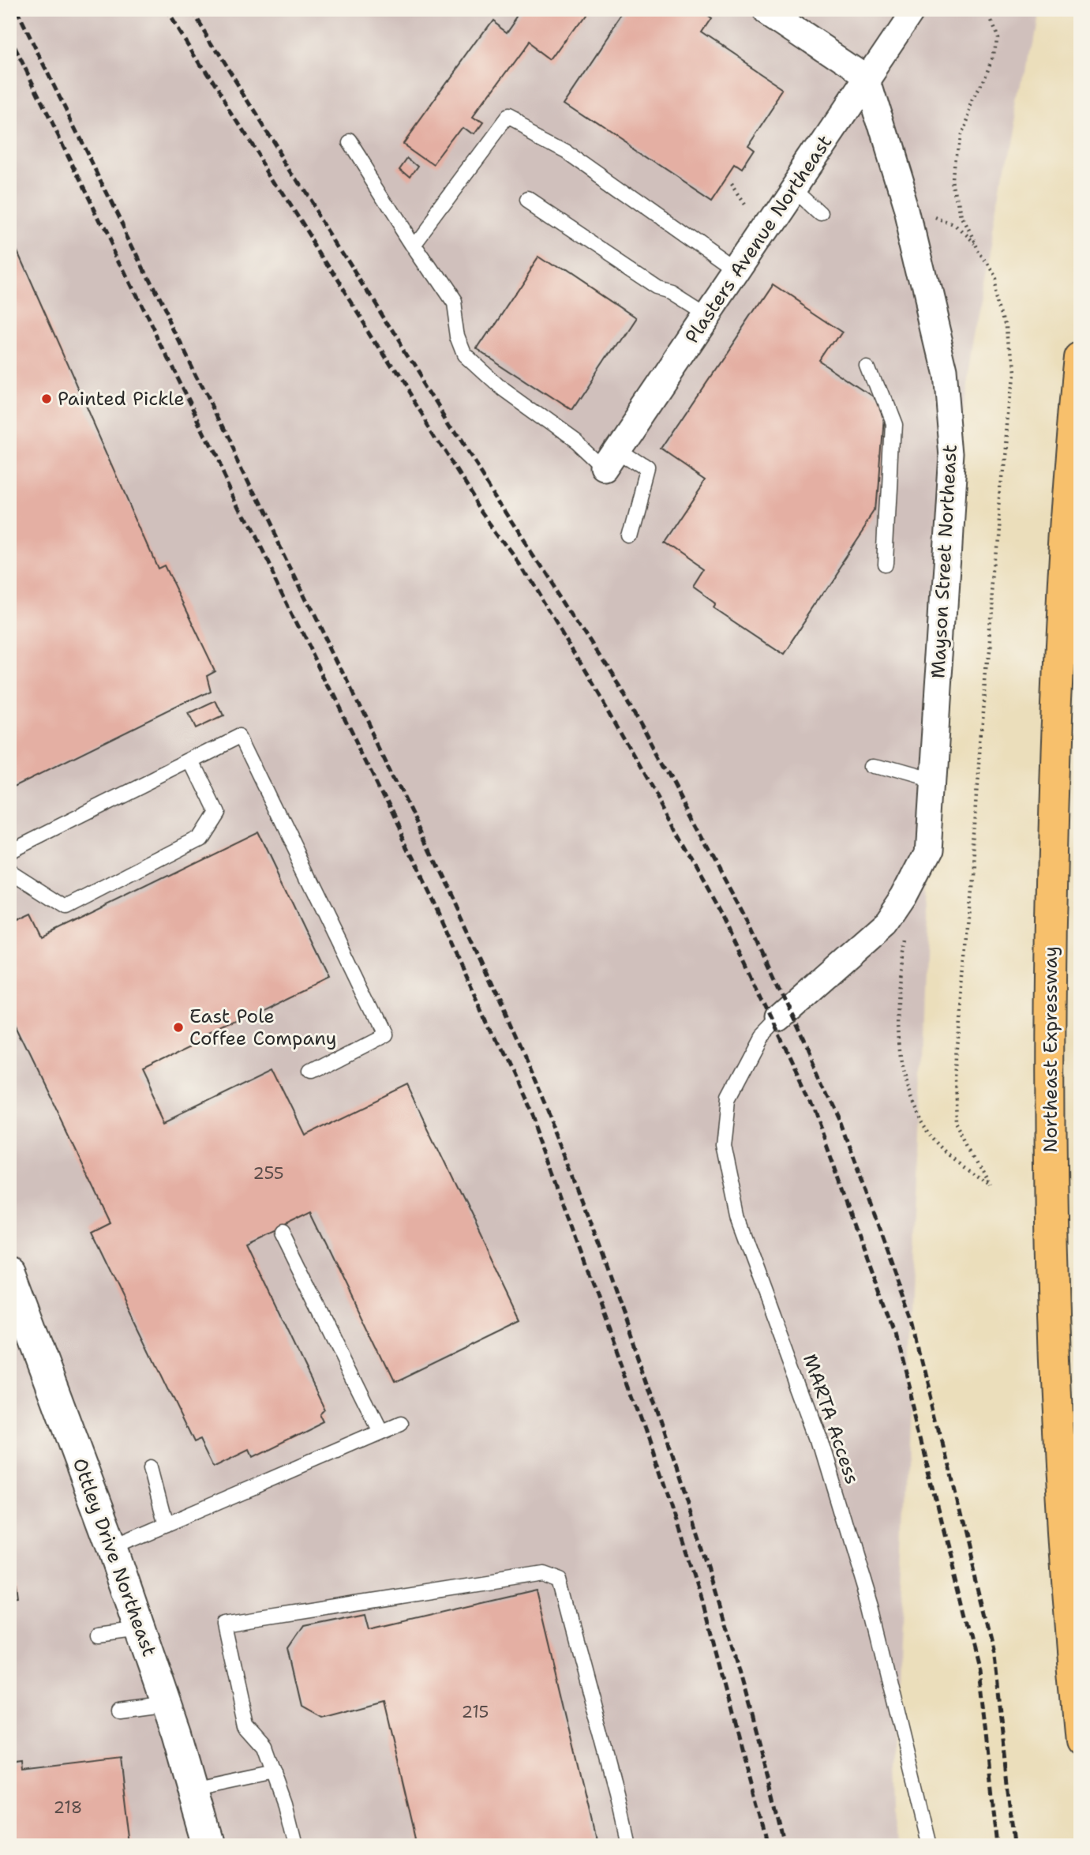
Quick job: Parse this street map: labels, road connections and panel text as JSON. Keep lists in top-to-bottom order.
{
  "streets": {
    "highway": ["Northeast Expressway"],
    "street": ["Plasters Avenue Northeast", "Mayson Street Northeast", "Ottley Drive Northeast"],
    "lane": ["MARTA Access"]
  },
  "crossings": [
    ["Plasters Avenue Northeast", "Mayson Street Northeast"],
    ["Mayson Street Northeast", "MARTA Access"]
  ],
  "places": ["Painted Pickle", "East Pole Coffee Company"],
  "house_numbers": ["255", "215", "218"]
}
